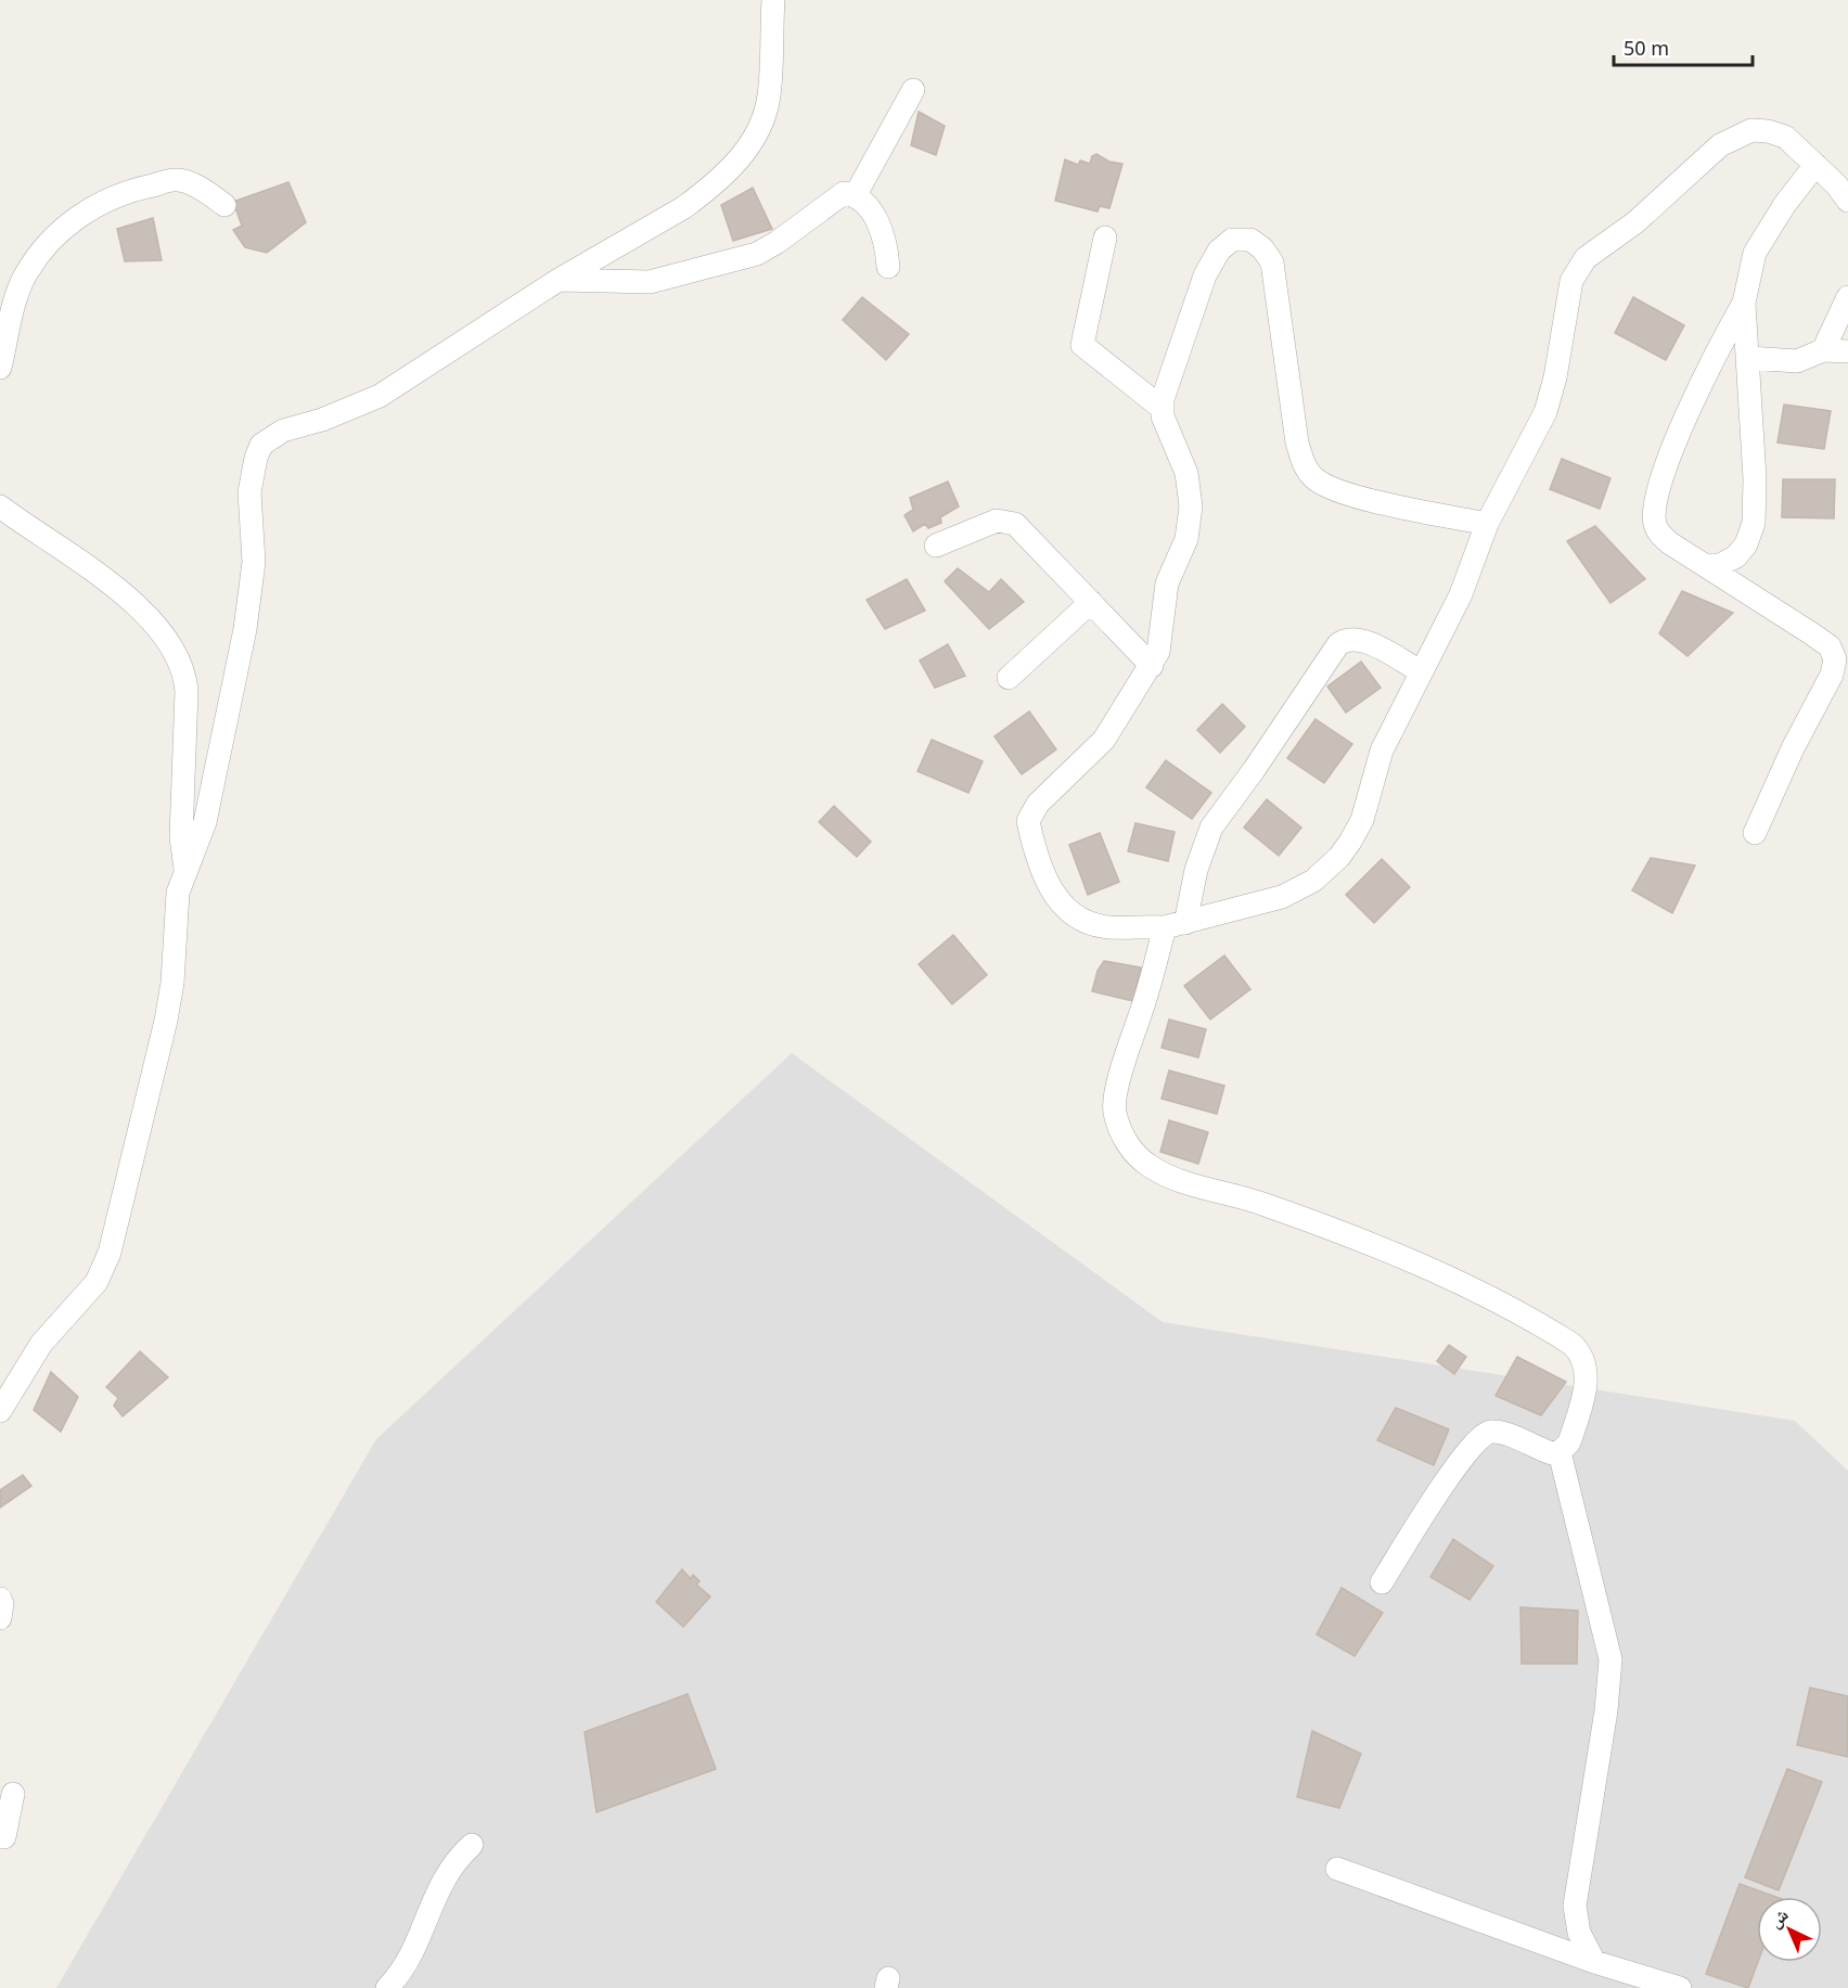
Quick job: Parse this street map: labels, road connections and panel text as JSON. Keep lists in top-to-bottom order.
{
  "scale_bar": "50 m",
  "north": "top left"
}
